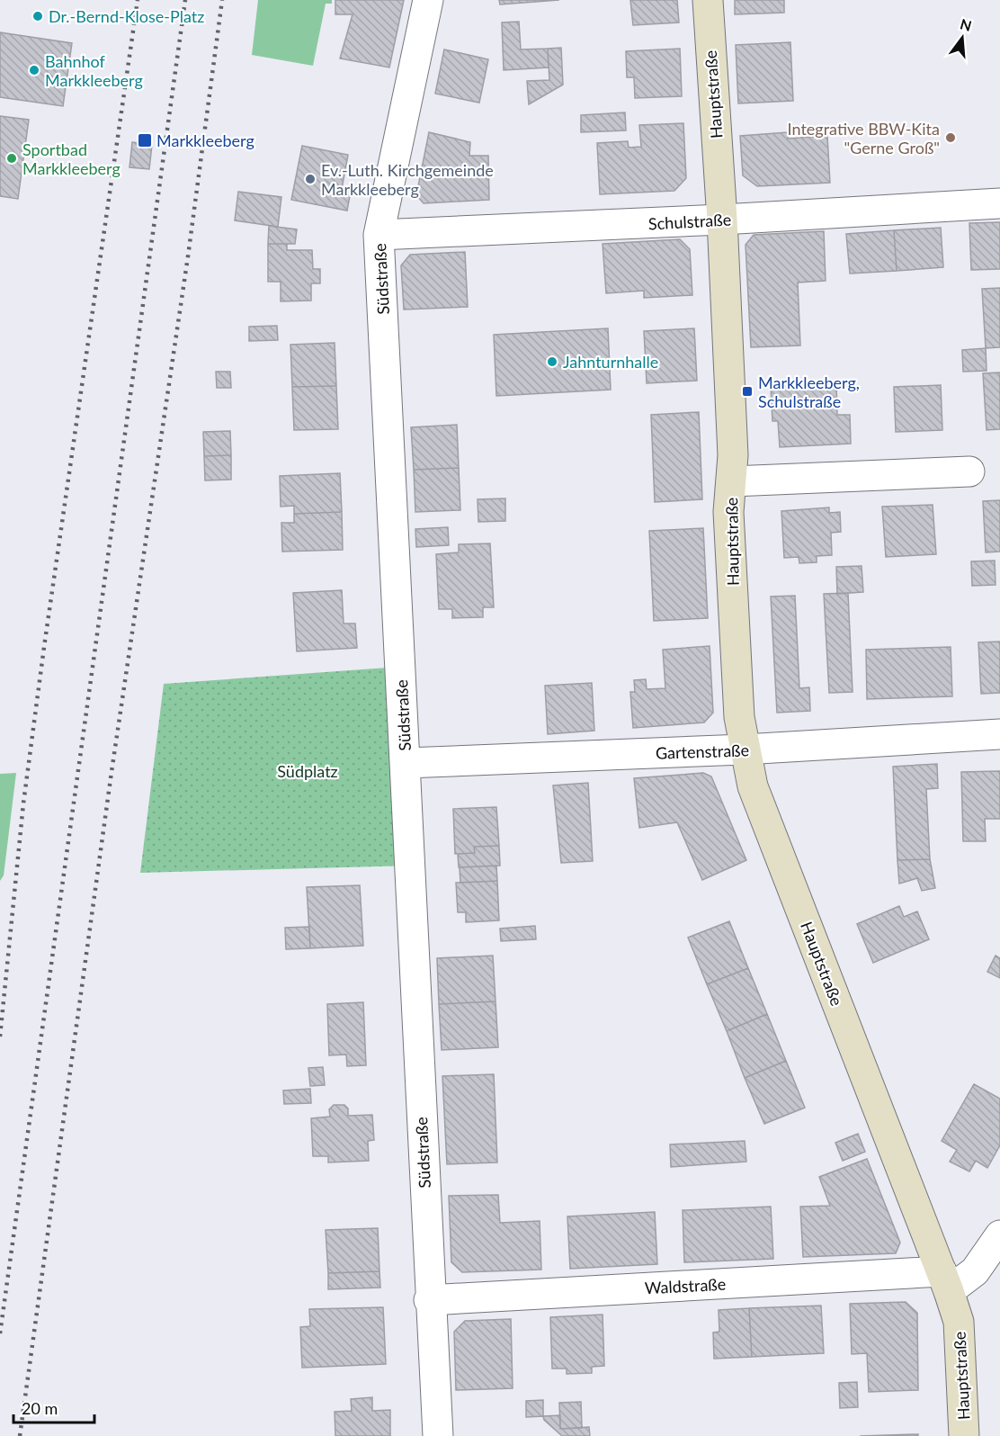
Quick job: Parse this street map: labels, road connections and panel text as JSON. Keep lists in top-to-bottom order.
{
  "streets": {
    "main road": ["Hauptstraße"],
    "street": [
      "Schulstraße",
      "Südstraße",
      "Gartenstraße",
      "Waldstraße"
    ]
  },
  "crossings": [
    ["Hauptstraße", "Schulstraße"],
    ["Hauptstraße", "Gartenstraße"],
    ["Hauptstraße", "Waldstraße"],
    ["Schulstraße", "Südstraße"],
    ["Südstraße", "Gartenstraße"],
    ["Südstraße", "Waldstraße"]
  ],
  "parks": ["Südplatz"],
  "places": {
    "other": [
      "Dr.-Bernd-Klose-Platz",
      "Bahnhof Markkleeberg",
      "Integrative BBW-Kita \"Gerne Groß\"",
      "Sportbad Markkleeberg",
      "Ev.-Luth. Kirchgemeinde Markkleeberg",
      "Jahnturnhalle"
    ],
    "transit": ["Markkleeberg", "Markkleeberg, Schulstraße"]
  },
  "scale_bar": "20 m",
  "north": "top"
}
